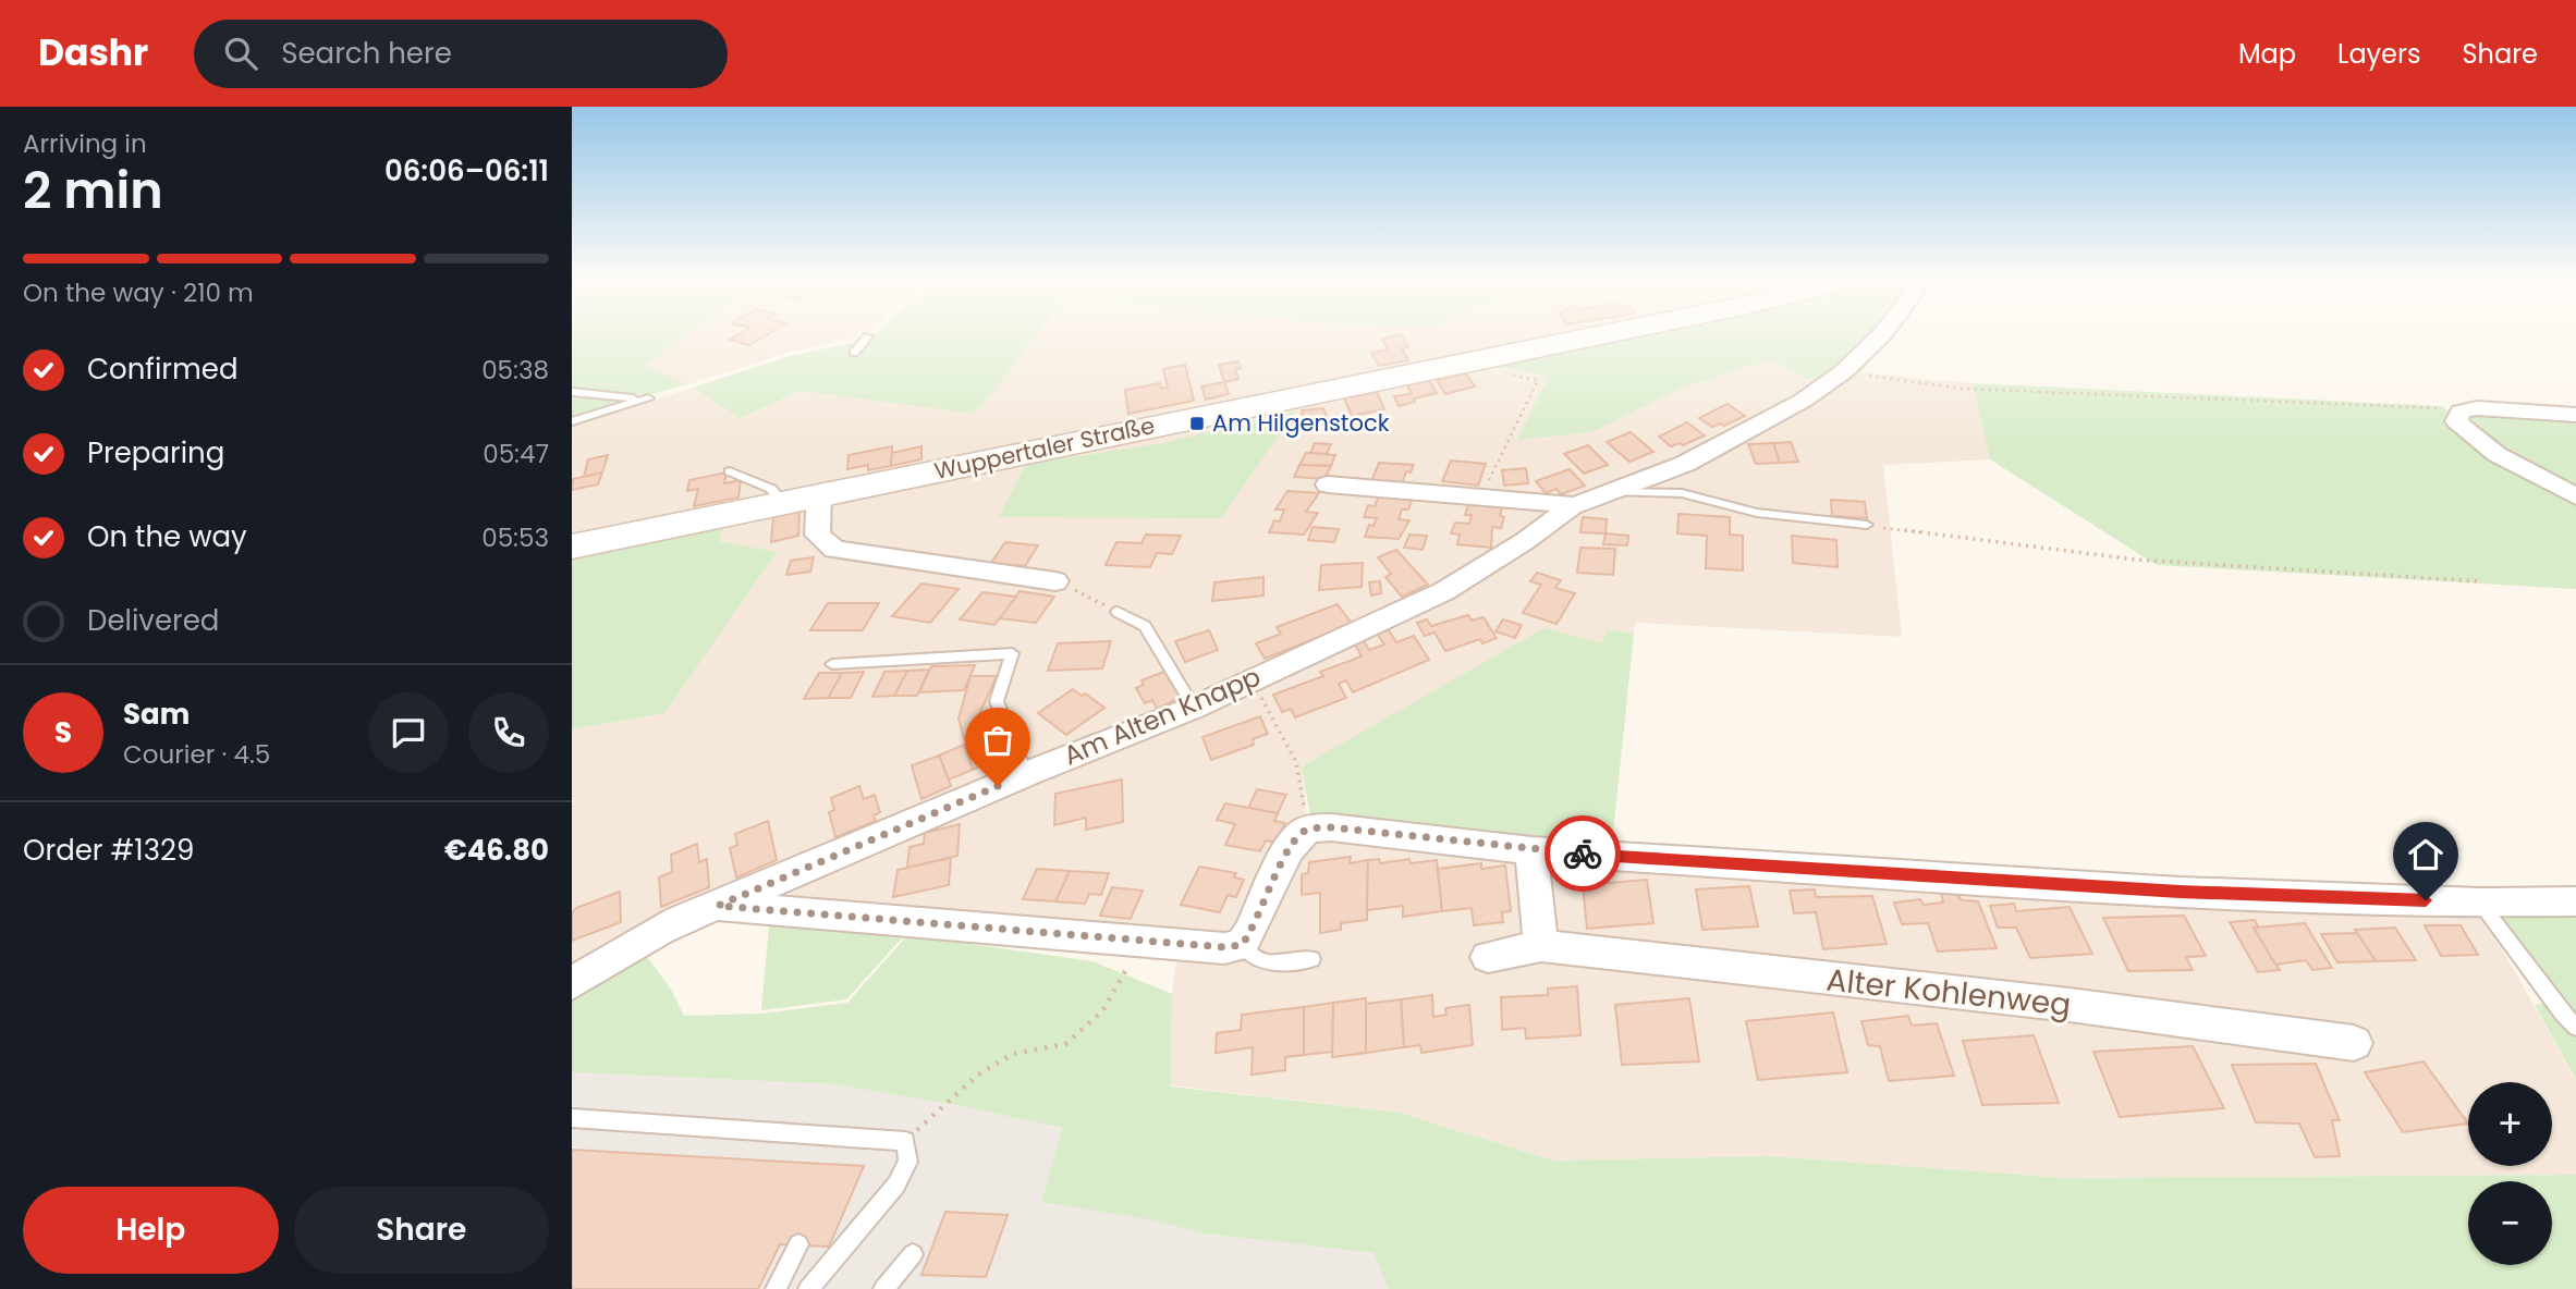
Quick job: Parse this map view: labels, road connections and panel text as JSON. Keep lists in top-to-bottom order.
{
  "streets": {
    "main road": ["Wuppertaler Straße"],
    "street": ["Am Alten Knapp", "Alter Kohlenweg"]
  },
  "places": {
    "transit": ["Am Hilgenstock"]
  },
  "page": {
    "header": "Dashr",
    "search": "Search here",
    "nav": ["Map", "Layers", "Share"],
    "heading": ["2 min", "Arriving in", "06:06–06:11"],
    "panel": [
      "Sam",
      "Courier · 4.5",
      "Order #1329",
      "€46.80"
    ],
    "bar": "On the way · 210 m",
    "list": [
      ["Confirmed", "05:38"],
      ["Preparing", "05:47"],
      ["On the way", "05:53"],
      "Delivered"
    ],
    "round": "S",
    "map_buttons": ["+", "−"],
    "buttons": ["Help", "Share"]
  }
}
